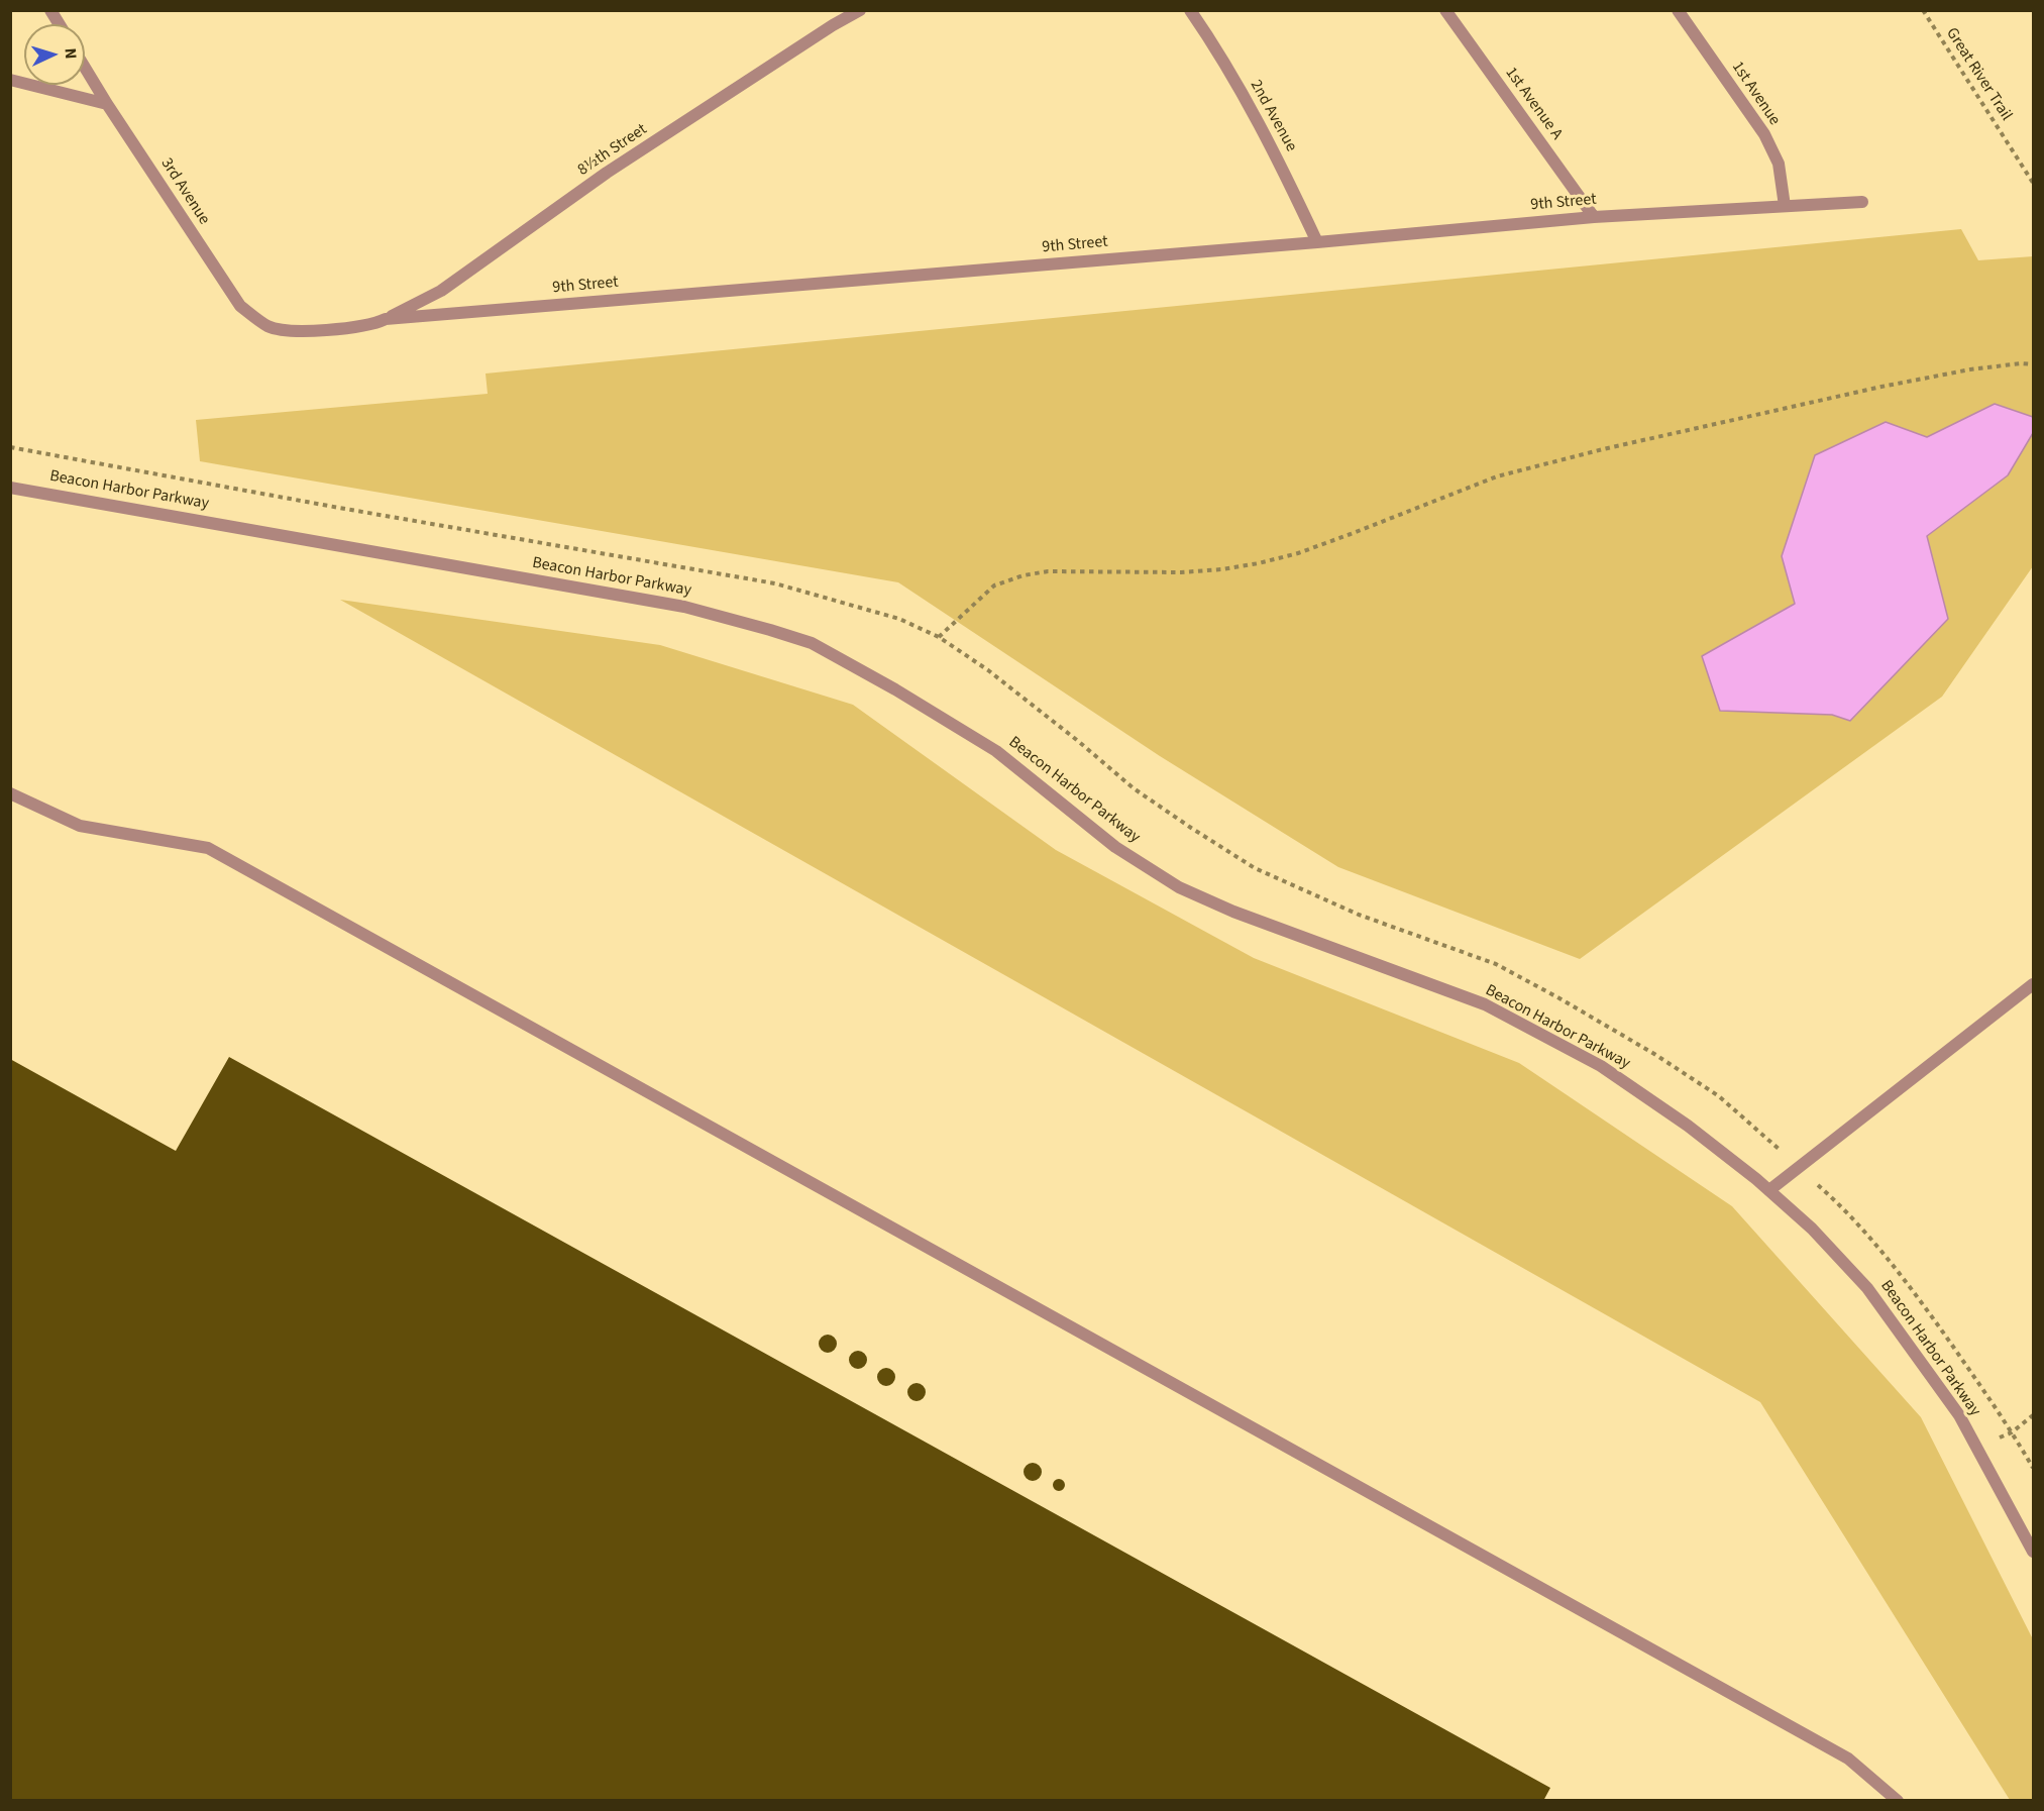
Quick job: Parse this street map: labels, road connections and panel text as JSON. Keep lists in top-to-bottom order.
{
  "streets": {
    "street": [
      "1st Avenue",
      "1st Avenue A",
      "2nd Avenue",
      "8½th Street",
      "3rd Avenue",
      "9th Street",
      "Beacon Harbor Parkway"
    ],
    "path": ["Great River Trail"]
  },
  "crossings": [
    ["1st Avenue", "9th Street"],
    ["1st Avenue A", "9th Street"],
    ["2nd Avenue", "9th Street"],
    ["8½th Street", "9th Street"],
    ["3rd Avenue", "9th Street"]
  ],
  "north": "right"
}
